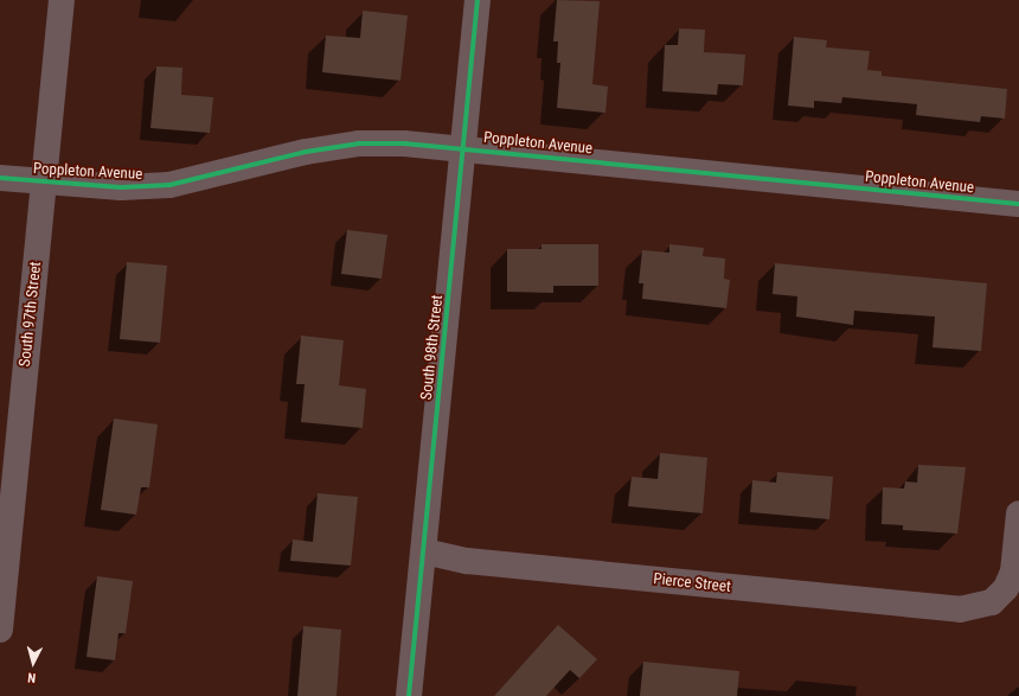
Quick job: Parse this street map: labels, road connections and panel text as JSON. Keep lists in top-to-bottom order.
{
  "streets": {
    "street": [
      "Poppleton Avenue",
      "South 97th Street",
      "South 98th Street",
      "Pierce Street"
    ]
  },
  "crossings": [
    ["Poppleton Avenue", "South 97th Street"],
    ["Poppleton Avenue", "South 98th Street"],
    ["South 98th Street", "Pierce Street"]
  ],
  "north": "bottom"
}
